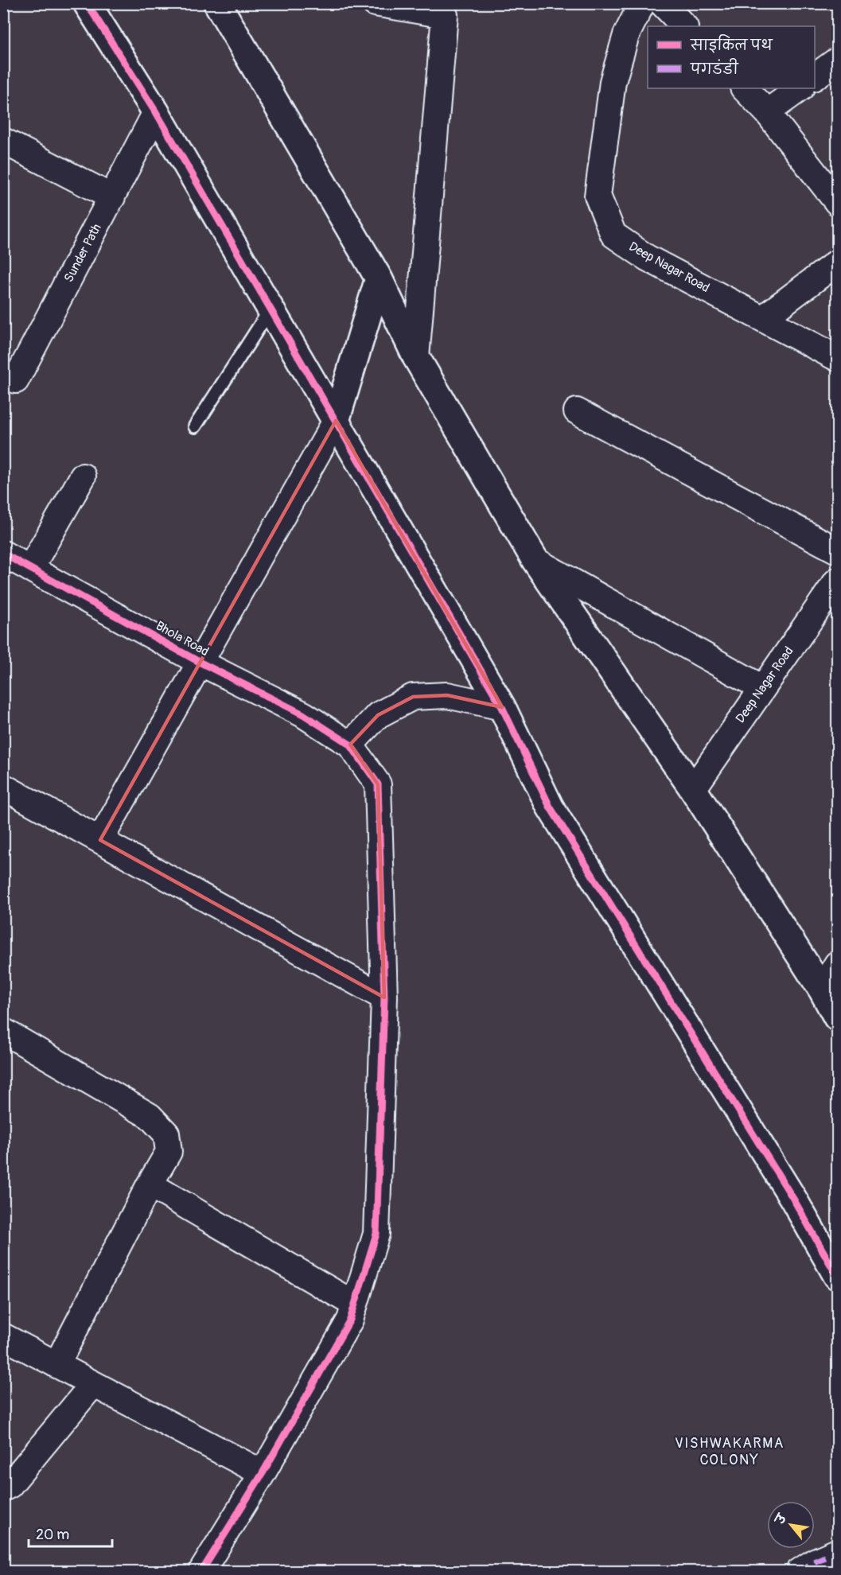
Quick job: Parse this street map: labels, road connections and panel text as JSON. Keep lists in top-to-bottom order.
{
  "streets": {
    "street": ["Sunder Path", "Deep Nagar Road", "Bhola Road"]
  },
  "districts": ["VISHWAKARMA COLONY"],
  "legend": ["साइकिल पथ", "पगडंडी"],
  "scale_bar": "20 m",
  "north": "top left"
}
